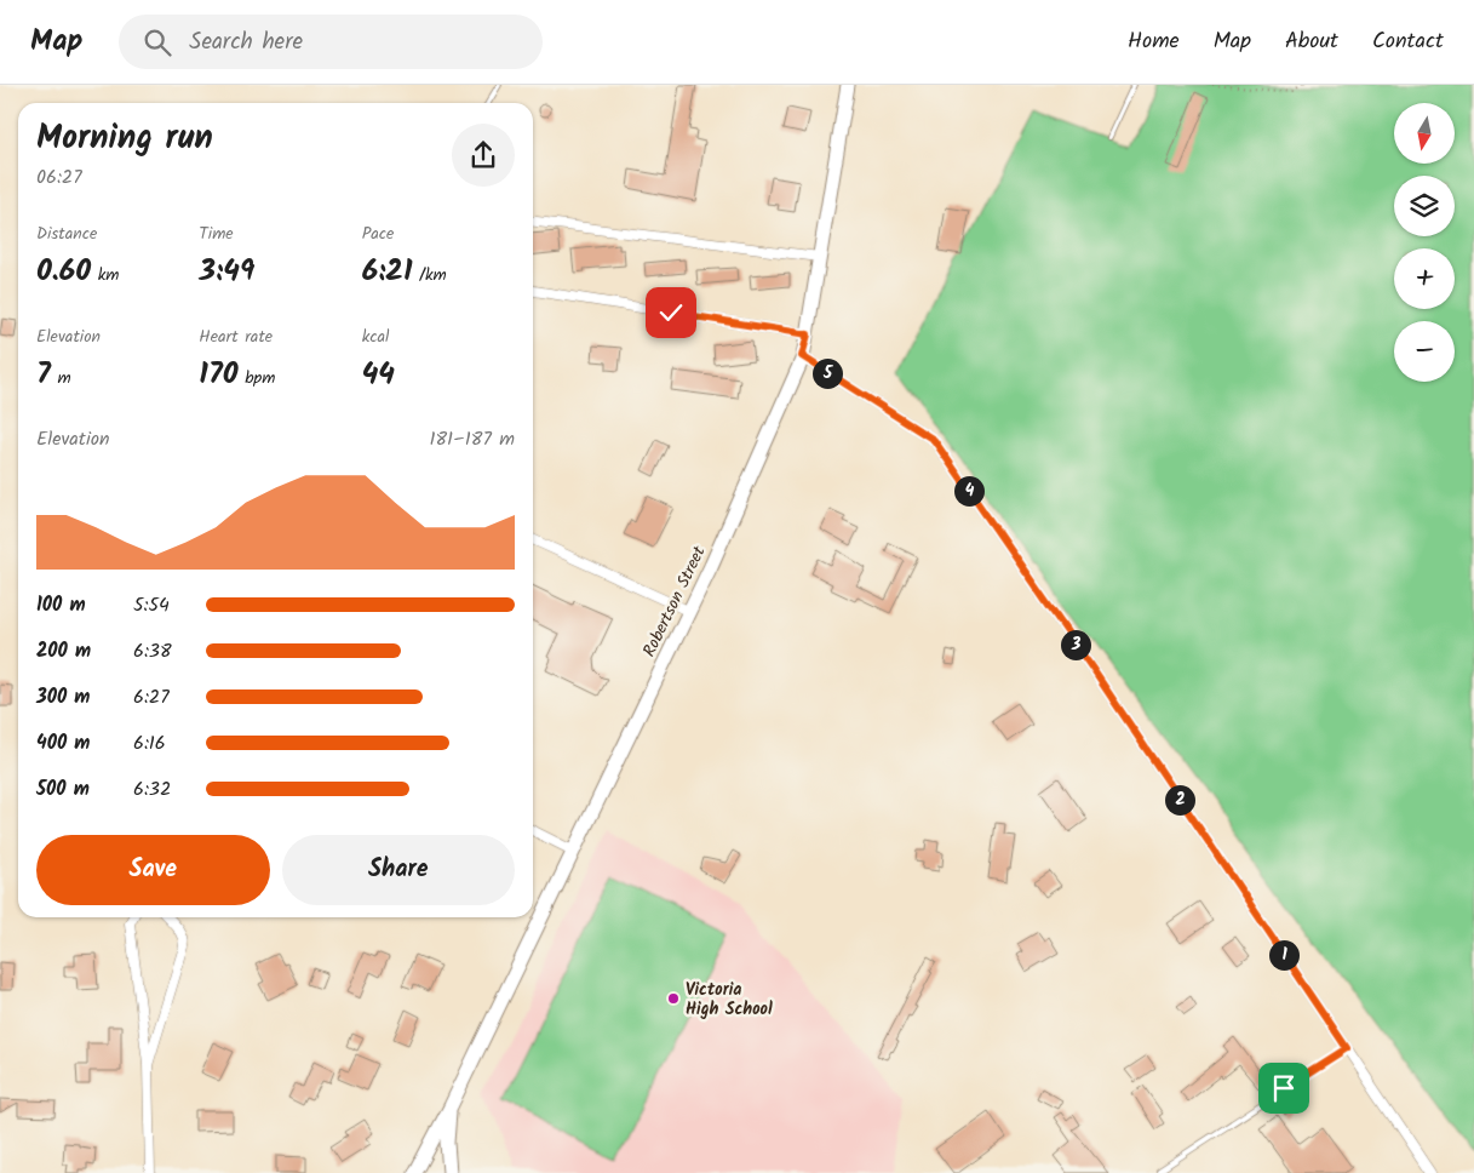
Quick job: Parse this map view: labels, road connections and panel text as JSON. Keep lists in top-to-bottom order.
{
  "streets": {
    "street": ["Robertson Street"]
  },
  "places": ["Victoria High School"],
  "north": "bottom",
  "page": {
    "header": "Map",
    "search": "Search here",
    "nav": [
      "Home",
      "Map",
      "About",
      "Contact"
    ],
    "map_buttons": ["+", "−"],
    "heading": ["Morning run", "06:27"],
    "stats": [
      ["Distance", "0.60 km"],
      ["Time", "3:49"],
      ["Pace", "6:21 /km"],
      ["Elevation", "7 m"],
      ["Heart rate", "170 bpm"],
      ["kcal", "44"]
    ],
    "pins": [
      "5",
      "4",
      "3",
      "2",
      "1"
    ],
    "chart": ["Elevation", "181–187 m"],
    "list": [
      {
        "name": "100 m",
        "note": "5:54"
      },
      {
        "name": "200 m",
        "note": "6:38"
      },
      {
        "name": "300 m",
        "note": "6:27"
      },
      {
        "name": "400 m",
        "note": "6:16"
      },
      {
        "name": "500 m",
        "note": "6:32"
      }
    ],
    "buttons": ["Save", "Share"]
  }
}
